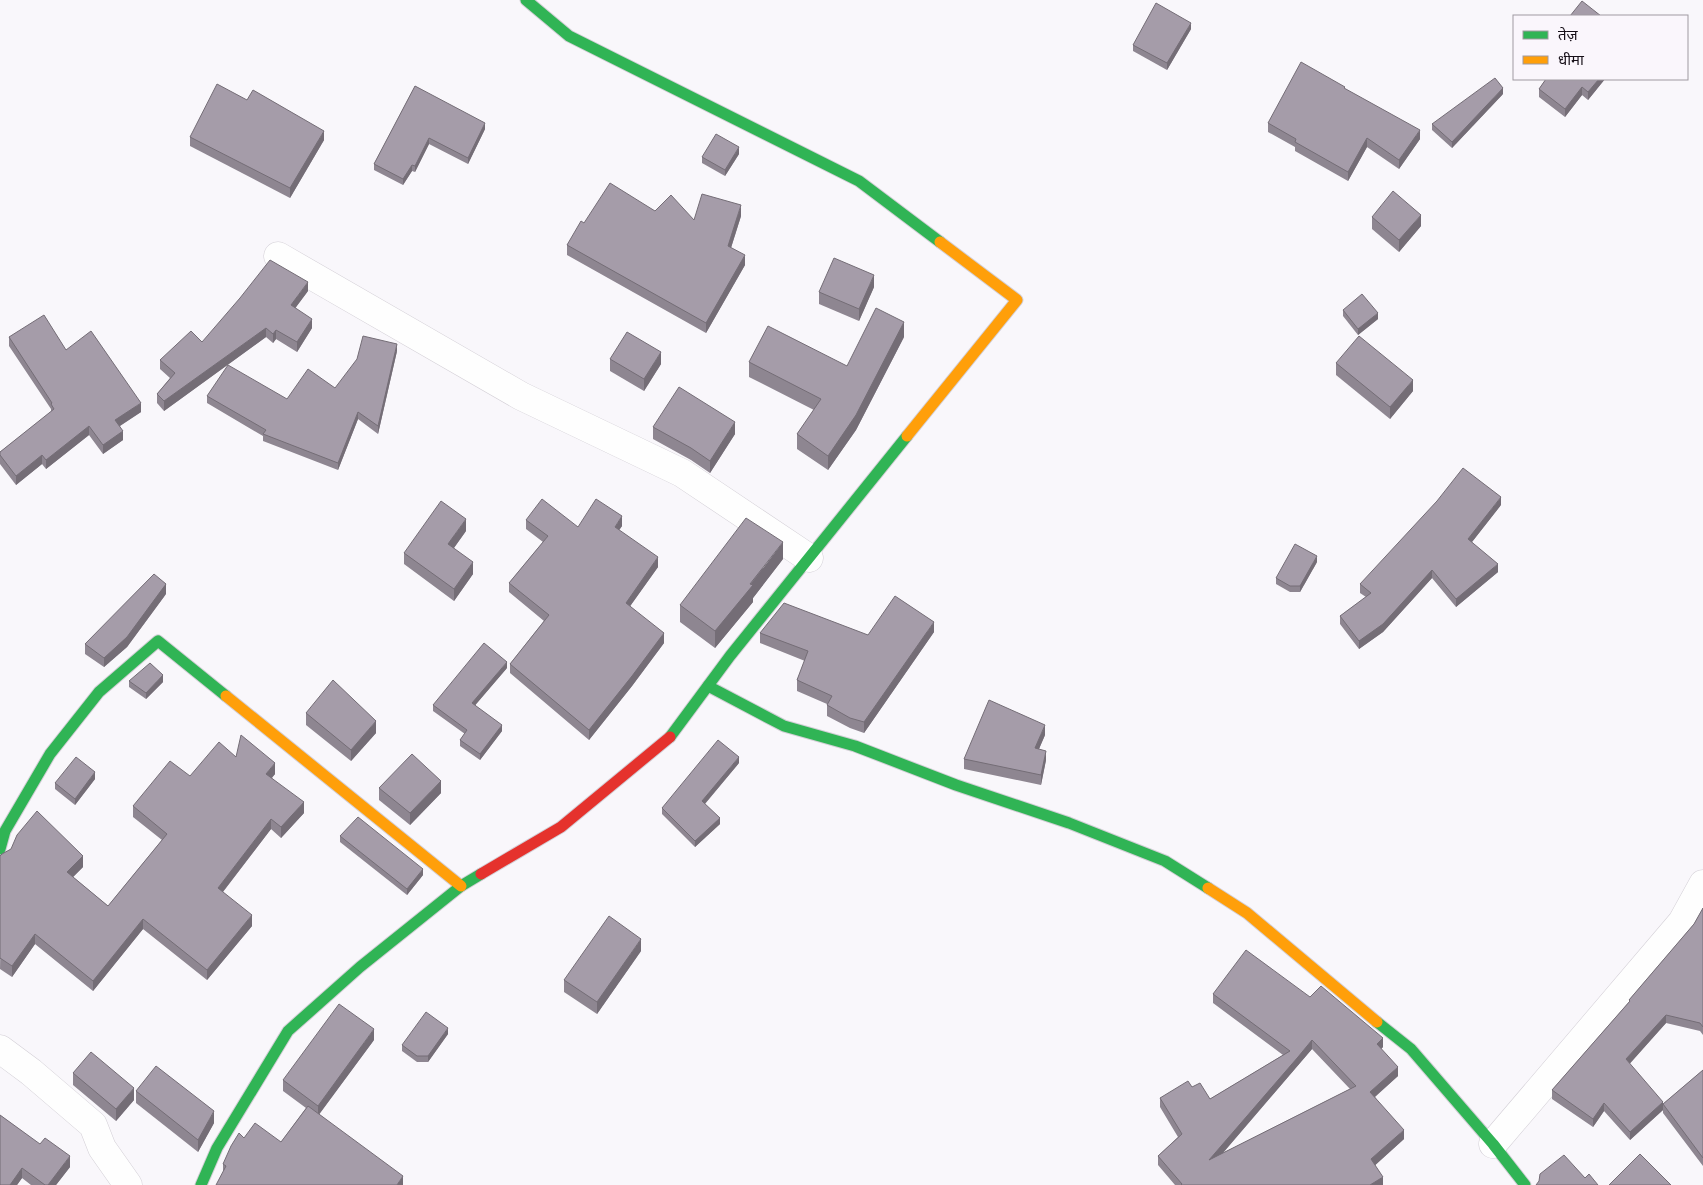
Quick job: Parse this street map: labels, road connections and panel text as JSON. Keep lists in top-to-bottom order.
{
  "legend": ["तेज़", "धीमा"]
}
